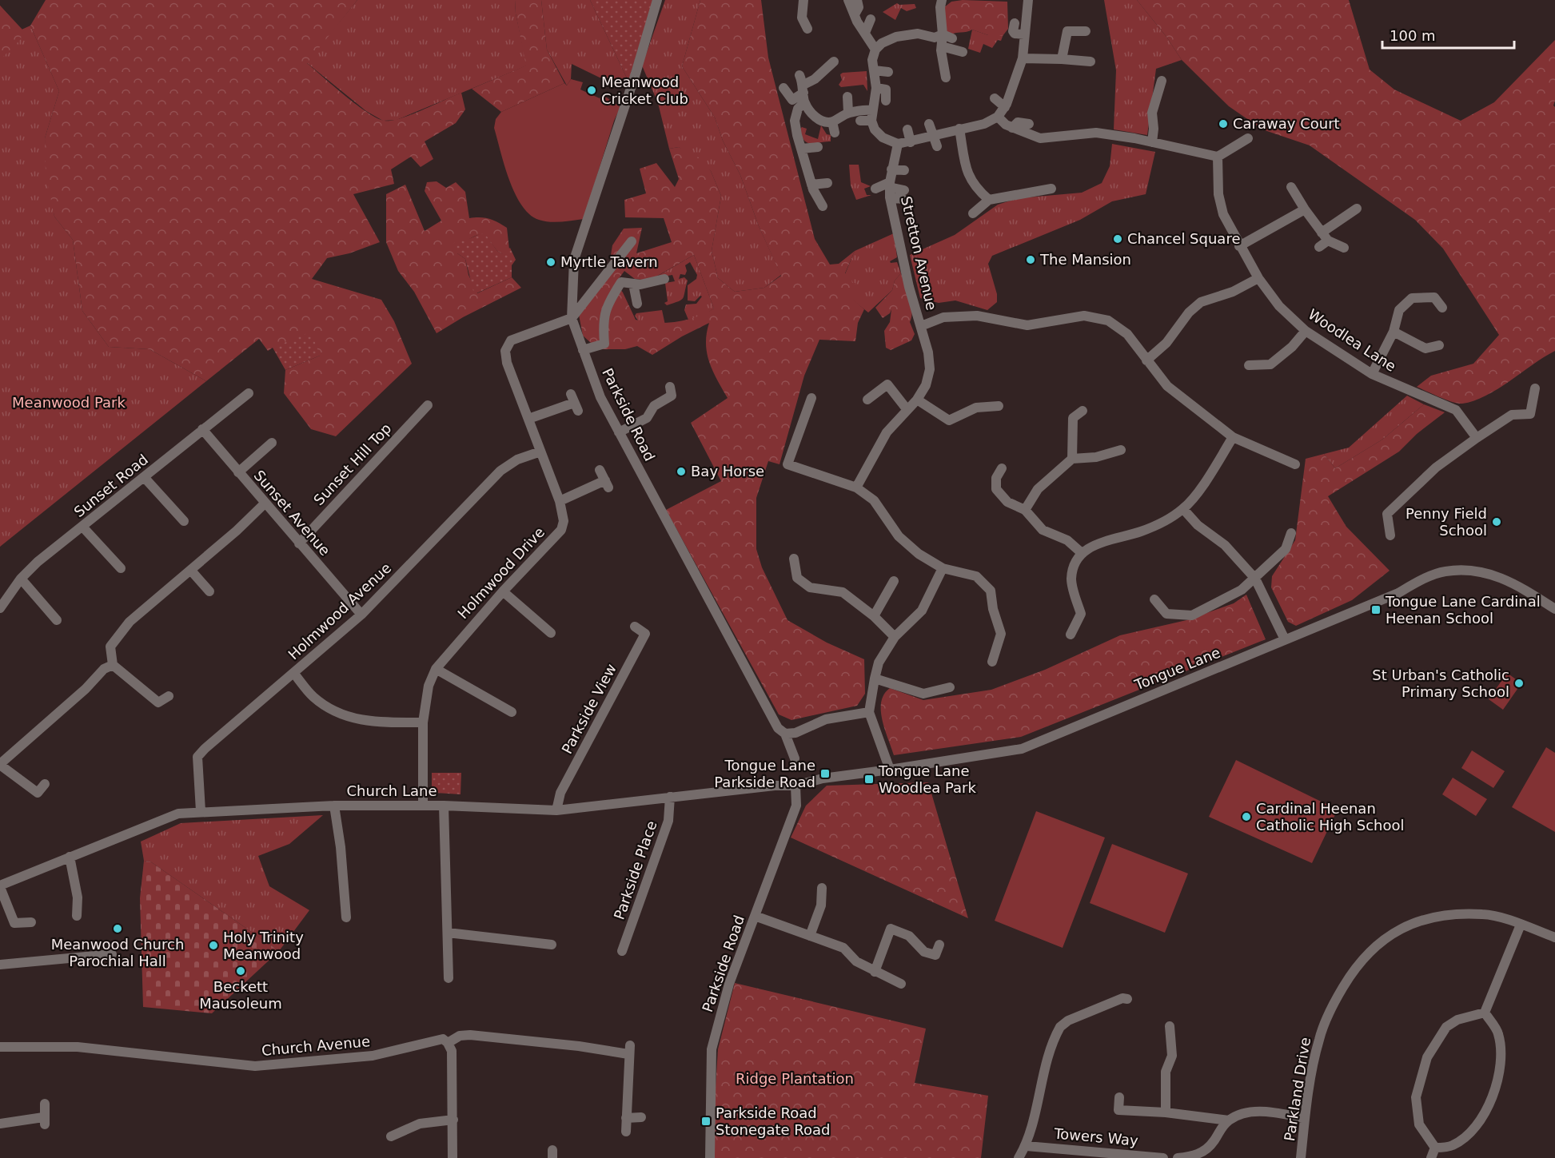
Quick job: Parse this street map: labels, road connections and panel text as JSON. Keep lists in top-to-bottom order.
{
  "streets": {
    "street": [
      "Stretton Avenue",
      "Woodlea Lane",
      "Parkside Road",
      "Sunset Hill Top",
      "Sunset Road",
      "Sunset Avenue",
      "Holmwood Drive",
      "Holmwood Avenue",
      "Tongue Lane",
      "Parkside View",
      "Church Lane",
      "Parkside Place",
      "Church Avenue",
      "Parkland Drive",
      "Towers Way"
    ]
  },
  "crossings": [
    ["Parkside Road", "Holmwood Drive"],
    ["Parkside Road", "Tongue Lane"],
    ["Parkside Road", "Church Lane"],
    ["Sunset Hill Top", "Sunset Avenue"],
    ["Sunset Road", "Sunset Avenue"],
    ["Sunset Avenue", "Holmwood Avenue"],
    ["Holmwood Drive", "Holmwood Avenue"],
    ["Holmwood Drive", "Church Lane"],
    ["Holmwood Avenue", "Church Lane"],
    ["Tongue Lane", "Church Lane"],
    ["Parkside View", "Church Lane"],
    ["Church Lane", "Parkside Place"]
  ],
  "parks": ["Meanwood Park", "Ridge Plantation"],
  "places": {
    "other": [
      "Meanwood Cricket Club",
      "Caraway Court",
      "Chancel Square",
      "The Mansion",
      "Myrtle Tavern",
      "Bay Horse",
      "Penny Field School",
      "St Urban's Catholic Primary School",
      "Cardinal Heenan Catholic High School",
      "Meanwood Church Parochial Hall",
      "Holy Trinity Meanwood",
      "Beckett Mausoleum"
    ],
    "transit": [
      "Tongue Lane Cardinal Heenan School",
      "Tongue Lane Parkside Road",
      "Tongue Lane Woodlea Park",
      "Parkside Road Stonegate Road"
    ]
  },
  "scale_bar": "100 m"
}
